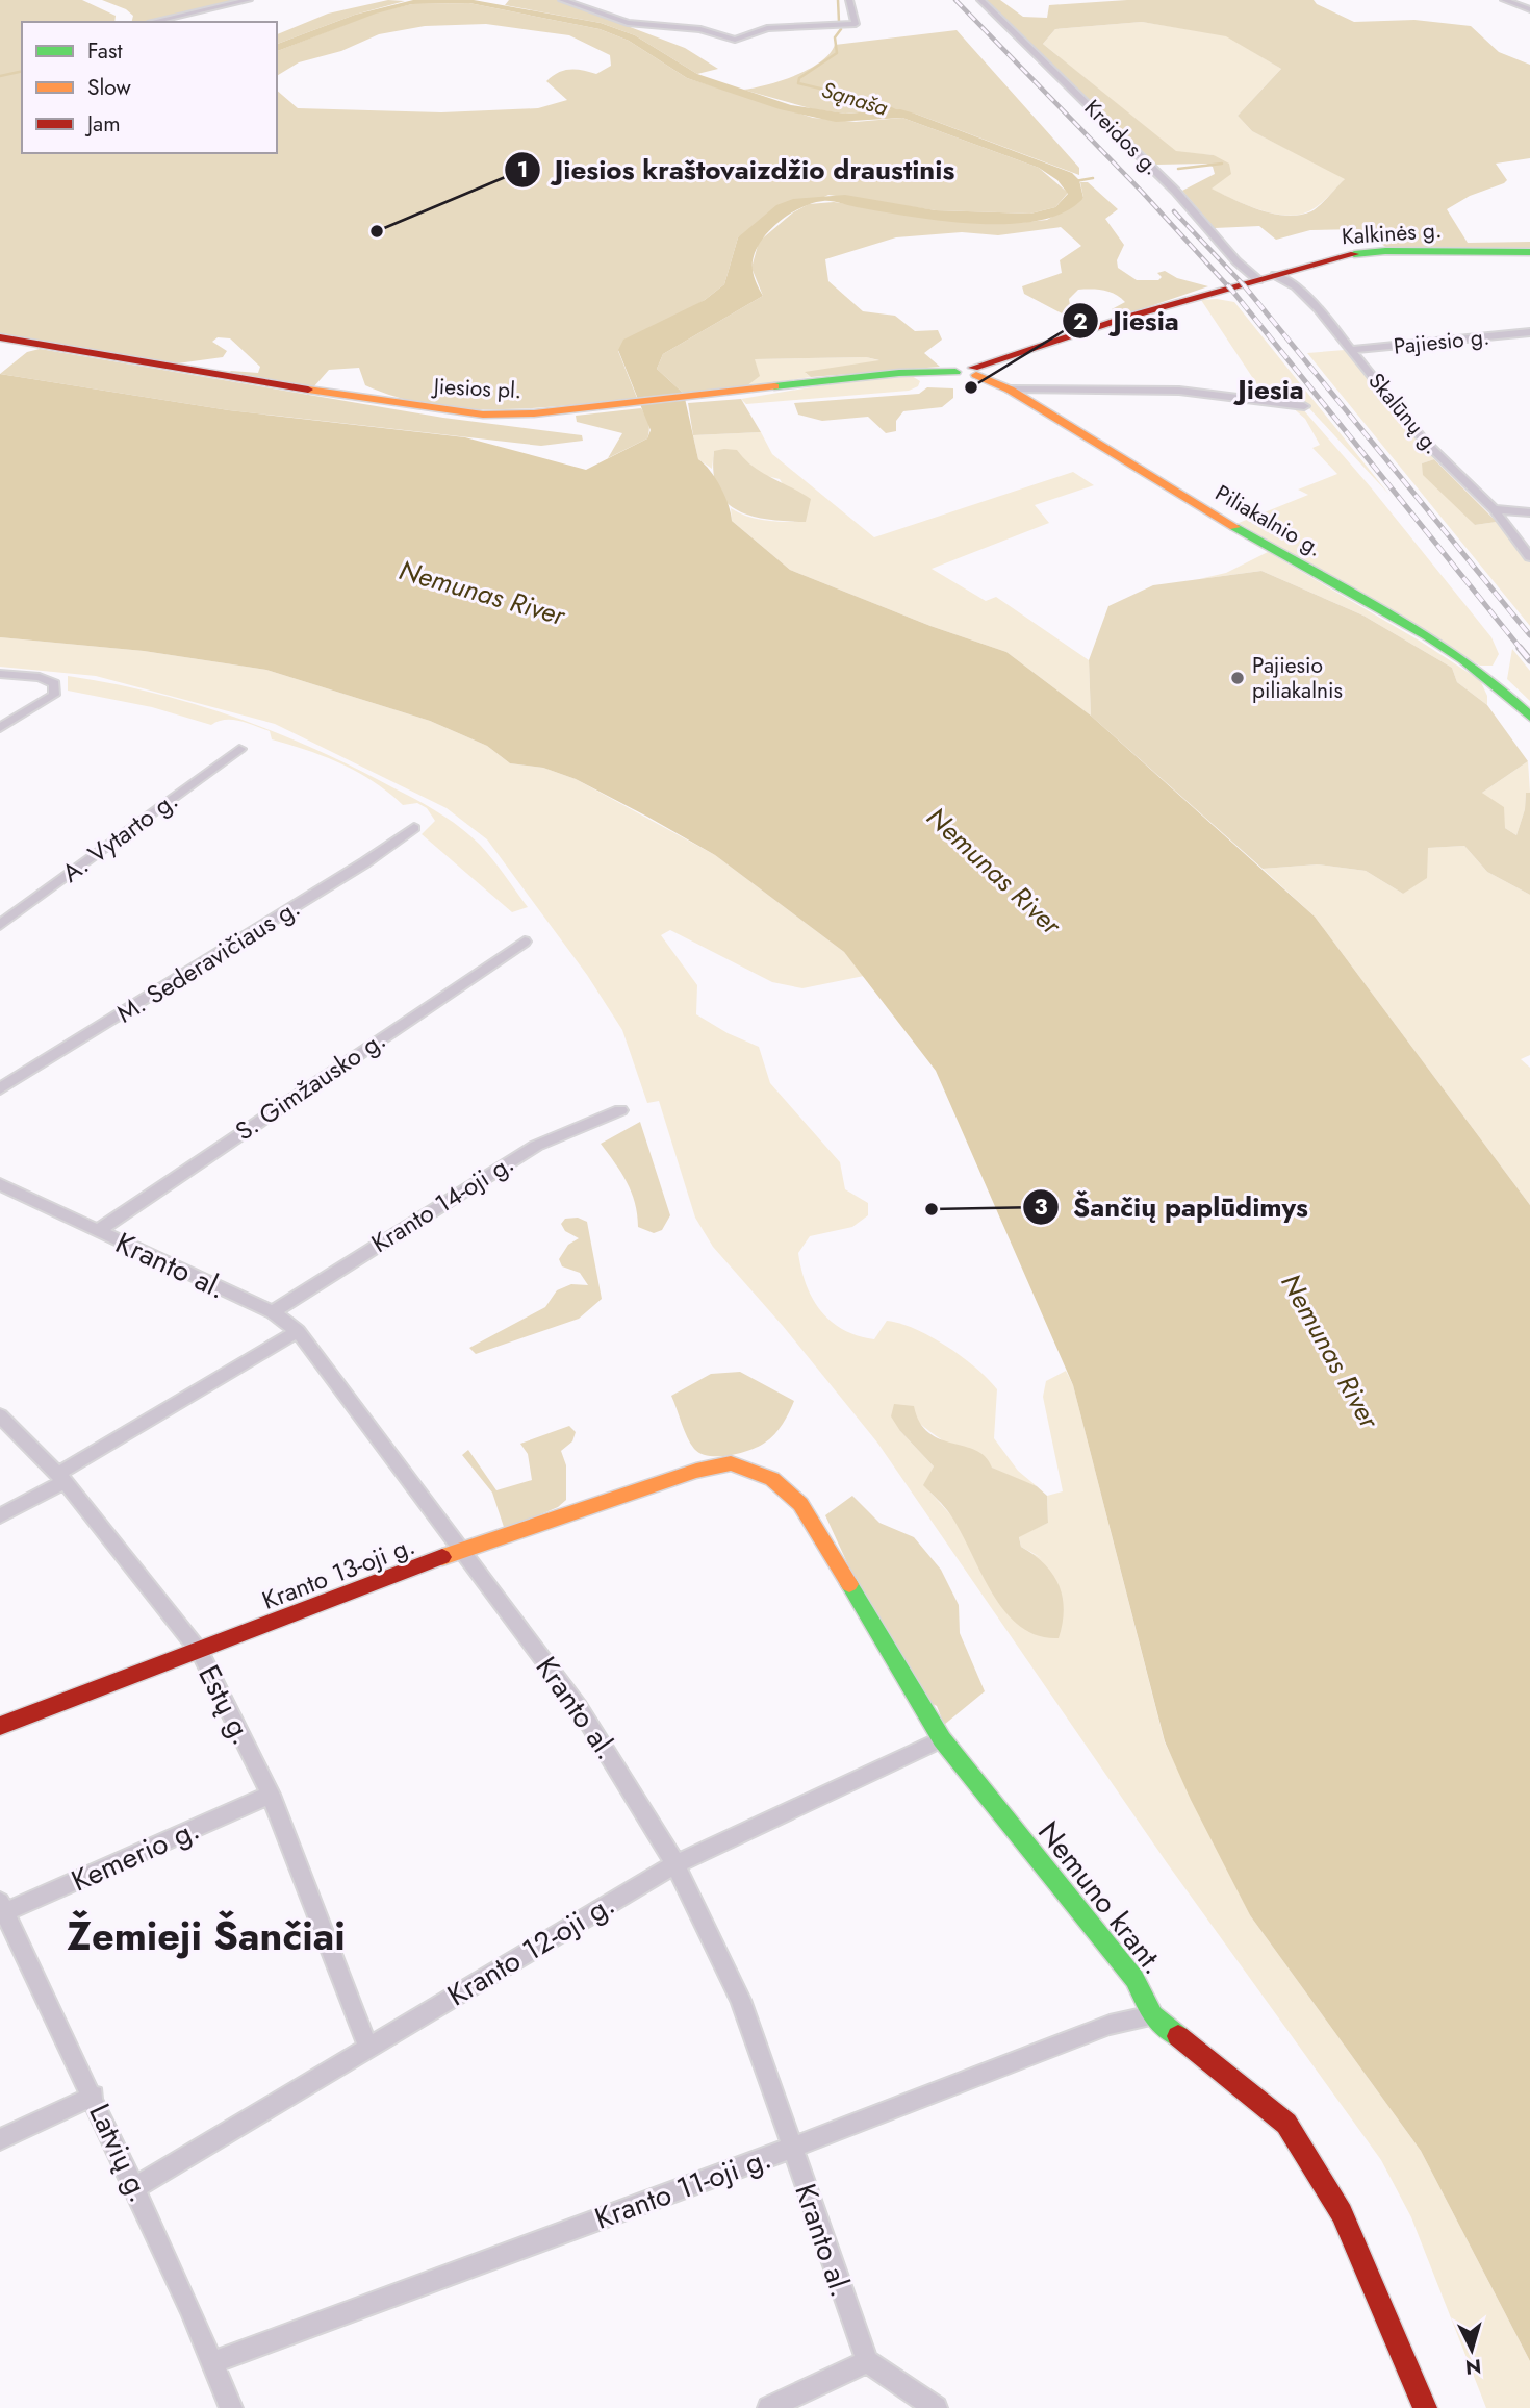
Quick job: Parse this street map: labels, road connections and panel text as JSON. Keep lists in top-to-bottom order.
{
  "streets": {
    "main road": [
      "Kalkinės g.",
      "Jiesios pl.",
      "Piliakalnio g.",
      "Kranto 13-oji g.",
      "Nemuno krant."
    ],
    "street": [
      "Kreidos g.",
      "Pajiesio g.",
      "Skalūnų g.",
      "A. Vytarto g.",
      "M. Sederavičiaus g.",
      "S. Gimžausko g.",
      "Kranto 14-oji g.",
      "Kranto al.",
      "Estų g.",
      "Kemerio g.",
      "Kranto 12-oji g.",
      "Latvių g.",
      "Kranto 11-oji g."
    ]
  },
  "crossings": [
    ["Kreidos g.", "Kalkinės g."],
    ["Kreidos g.", "Skalūnų g."],
    ["Kalkinės g.", "Skalūnų g."],
    ["Pajiesio g.", "Skalūnų g."],
    ["Jiesios pl.", "Piliakalnio g."],
    ["S. Gimžausko g.", "Kranto al."],
    ["Kranto 14-oji g.", "Kranto al."],
    ["Kranto al.", "Kranto 13-oji g."],
    ["Kranto al.", "Kranto 12-oji g."],
    ["Kranto al.", "Kranto 11-oji g."],
    ["Kranto 13-oji g.", "Estų g."],
    ["Kranto 13-oji g.", "Nemuno krant."],
    ["Estų g.", "Kemerio g."],
    ["Estų g.", "Kranto 12-oji g."],
    ["Kemerio g.", "Latvių g."],
    ["Nemuno krant.", "Kranto 12-oji g."],
    ["Nemuno krant.", "Kranto 11-oji g."],
    ["Kranto 12-oji g.", "Latvių g."],
    ["Latvių g.", "Kranto 11-oji g."]
  ],
  "districts": ["Jiesia", "Žemieji Šančiai"],
  "water": ["Sąnaša", "Nemunas River"],
  "places": [
    "Jiesios kraštovaizdžio draustinis",
    "Jiesia",
    "Pajiesio piliakalnis",
    "Šančių paplūdimys"
  ],
  "legend": ["Fast", "Slow", "Jam"],
  "north": "bottom"
}
